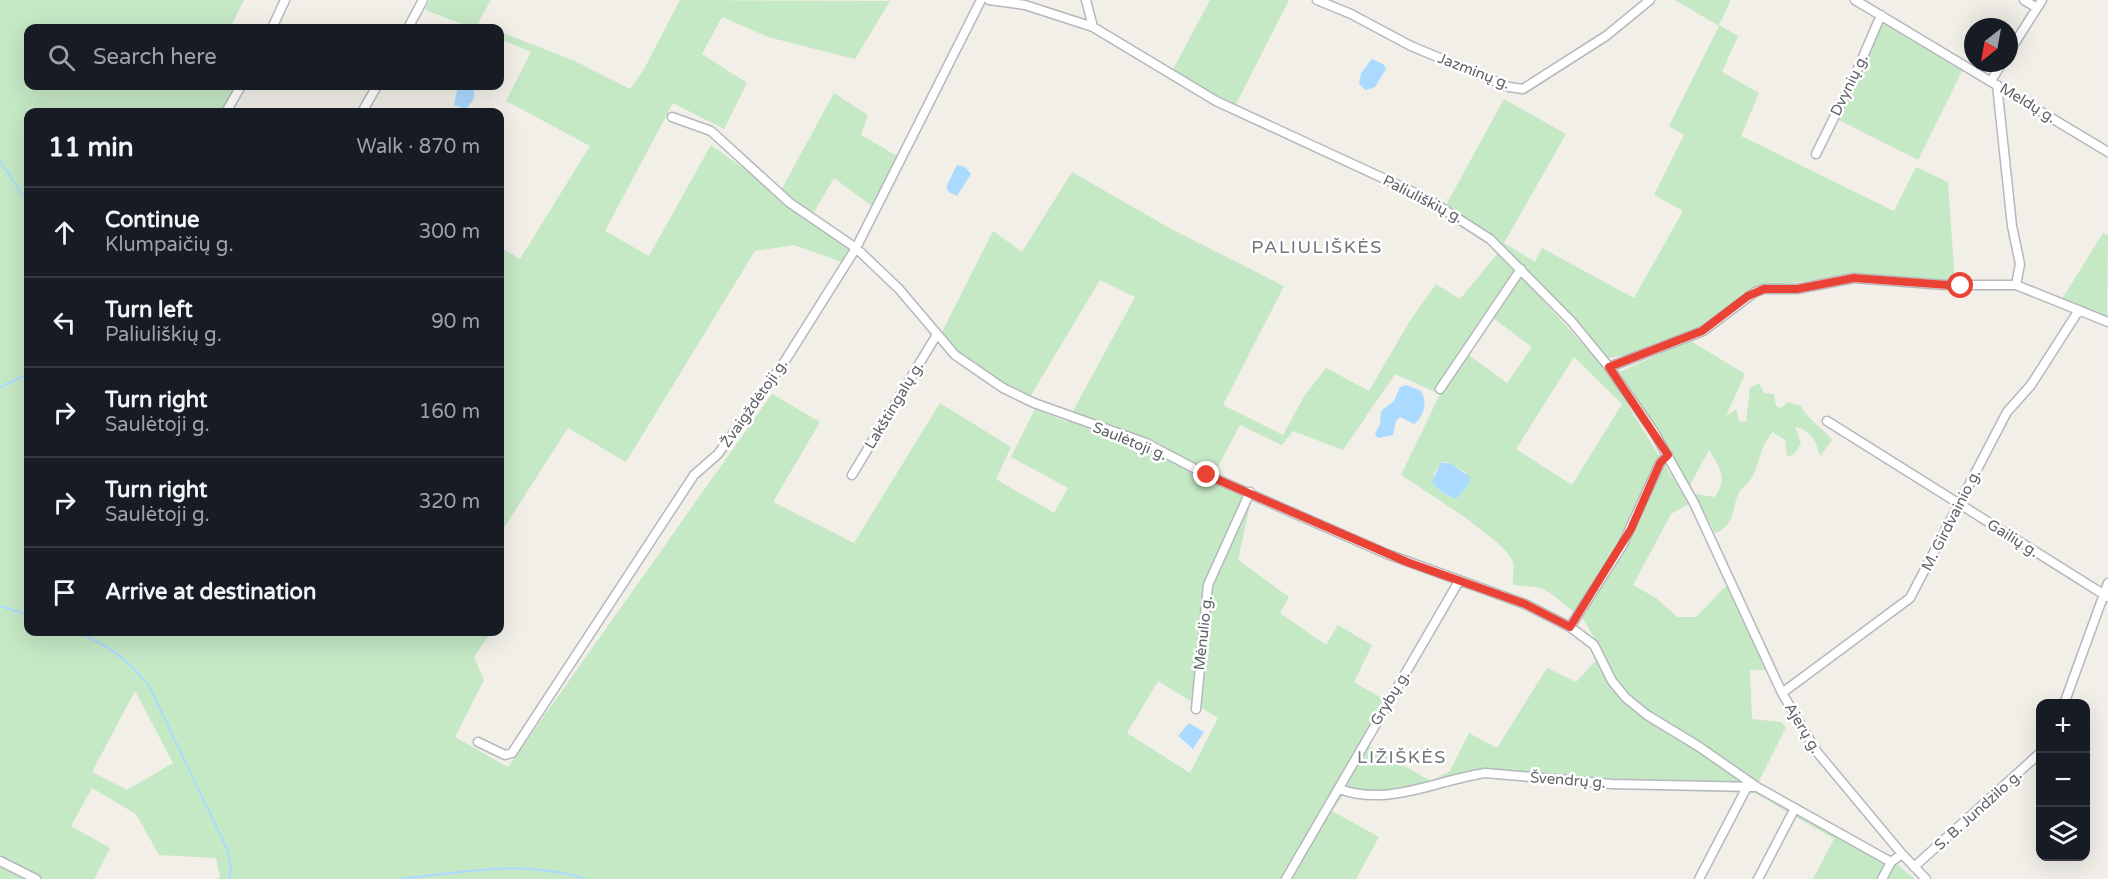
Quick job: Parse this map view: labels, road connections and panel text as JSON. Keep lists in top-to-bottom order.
{
  "streets": {
    "street": [
      "Jazminų g.",
      "Dvynių g.",
      "Meldų g.",
      "Paliuliškių g.",
      "Žvaigždėtoji g.",
      "Lakštingalų g.",
      "Saulėtoji g.",
      "M. Girdvainio g.",
      "Gailių g.",
      "Mėnulio g.",
      "Grybų g.",
      "Ajerų g.",
      "Švendrų g.",
      "S. B. Jundzilo g."
    ]
  },
  "crossings": [
    ["Dvynių g.", "Meldų g."],
    ["Paliuliškių g.", "Ajerų g."],
    ["Žvaigždėtoji g.", "Saulėtoji g."],
    ["Lakštingalų g.", "Saulėtoji g."],
    ["Saulėtoji g.", "Mėnulio g."],
    ["Saulėtoji g.", "Grybų g."],
    ["Saulėtoji g.", "Švendrų g."],
    ["M. Girdvainio g.", "Gailių g."],
    ["M. Girdvainio g.", "Ajerų g."],
    ["Grybų g.", "Švendrų g."],
    ["Ajerų g.", "S. B. Jundzilo g."]
  ],
  "districts": ["PALIULIŠKĖS", "LIŽIŠKĖS"],
  "north": "bottom left",
  "page": {
    "search": "Search here",
    "heading": ["11 min", "Walk · 870 m"],
    "list": [
      ["Continue", "Klumpaičių g.", "300 m"],
      ["Turn left", "Paliuliškių g.", "90 m"],
      ["Turn right", "Saulėtoji g.", "160 m"],
      ["Turn right", "Saulėtoji g.", "320 m"],
      "Arrive at destination"
    ],
    "map_buttons": ["+", "−"]
  }
}
